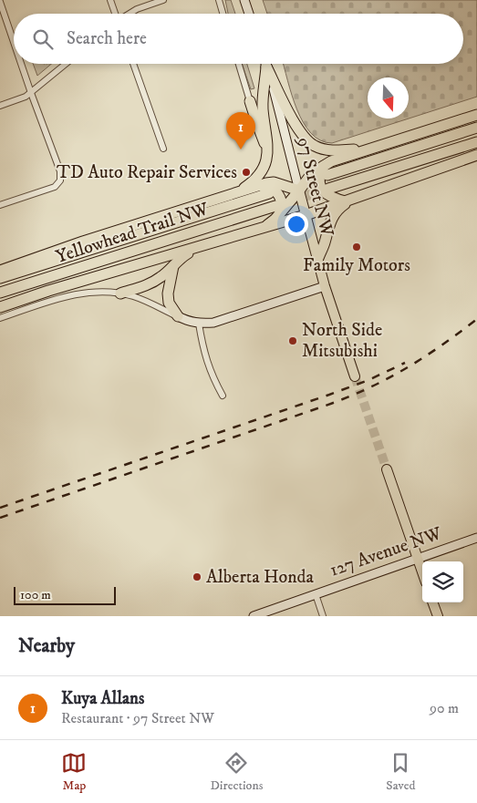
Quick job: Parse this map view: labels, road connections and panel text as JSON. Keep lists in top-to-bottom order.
{
  "streets": {
    "highway": ["Yellowhead Trail NW"],
    "main road": ["97 Street NW", "127 Avenue NW"]
  },
  "places": [
    "TD Auto Repair Services",
    "Family Motors",
    "North Side Mitsubishi",
    "Alberta Honda"
  ],
  "scale_bar": "100 m",
  "north": "bottom",
  "page": {
    "search": "Search here",
    "pins": "1",
    "scale": "100 m",
    "heading": "Nearby",
    "list": [
      {
        "mark": "1",
        "name": "Kuya Allans",
        "note": "Restaurant · 97 Street NW",
        "value": "90 m"
      }
    ],
    "nav": ["Map", "Directions", "Saved"]
  }
}
